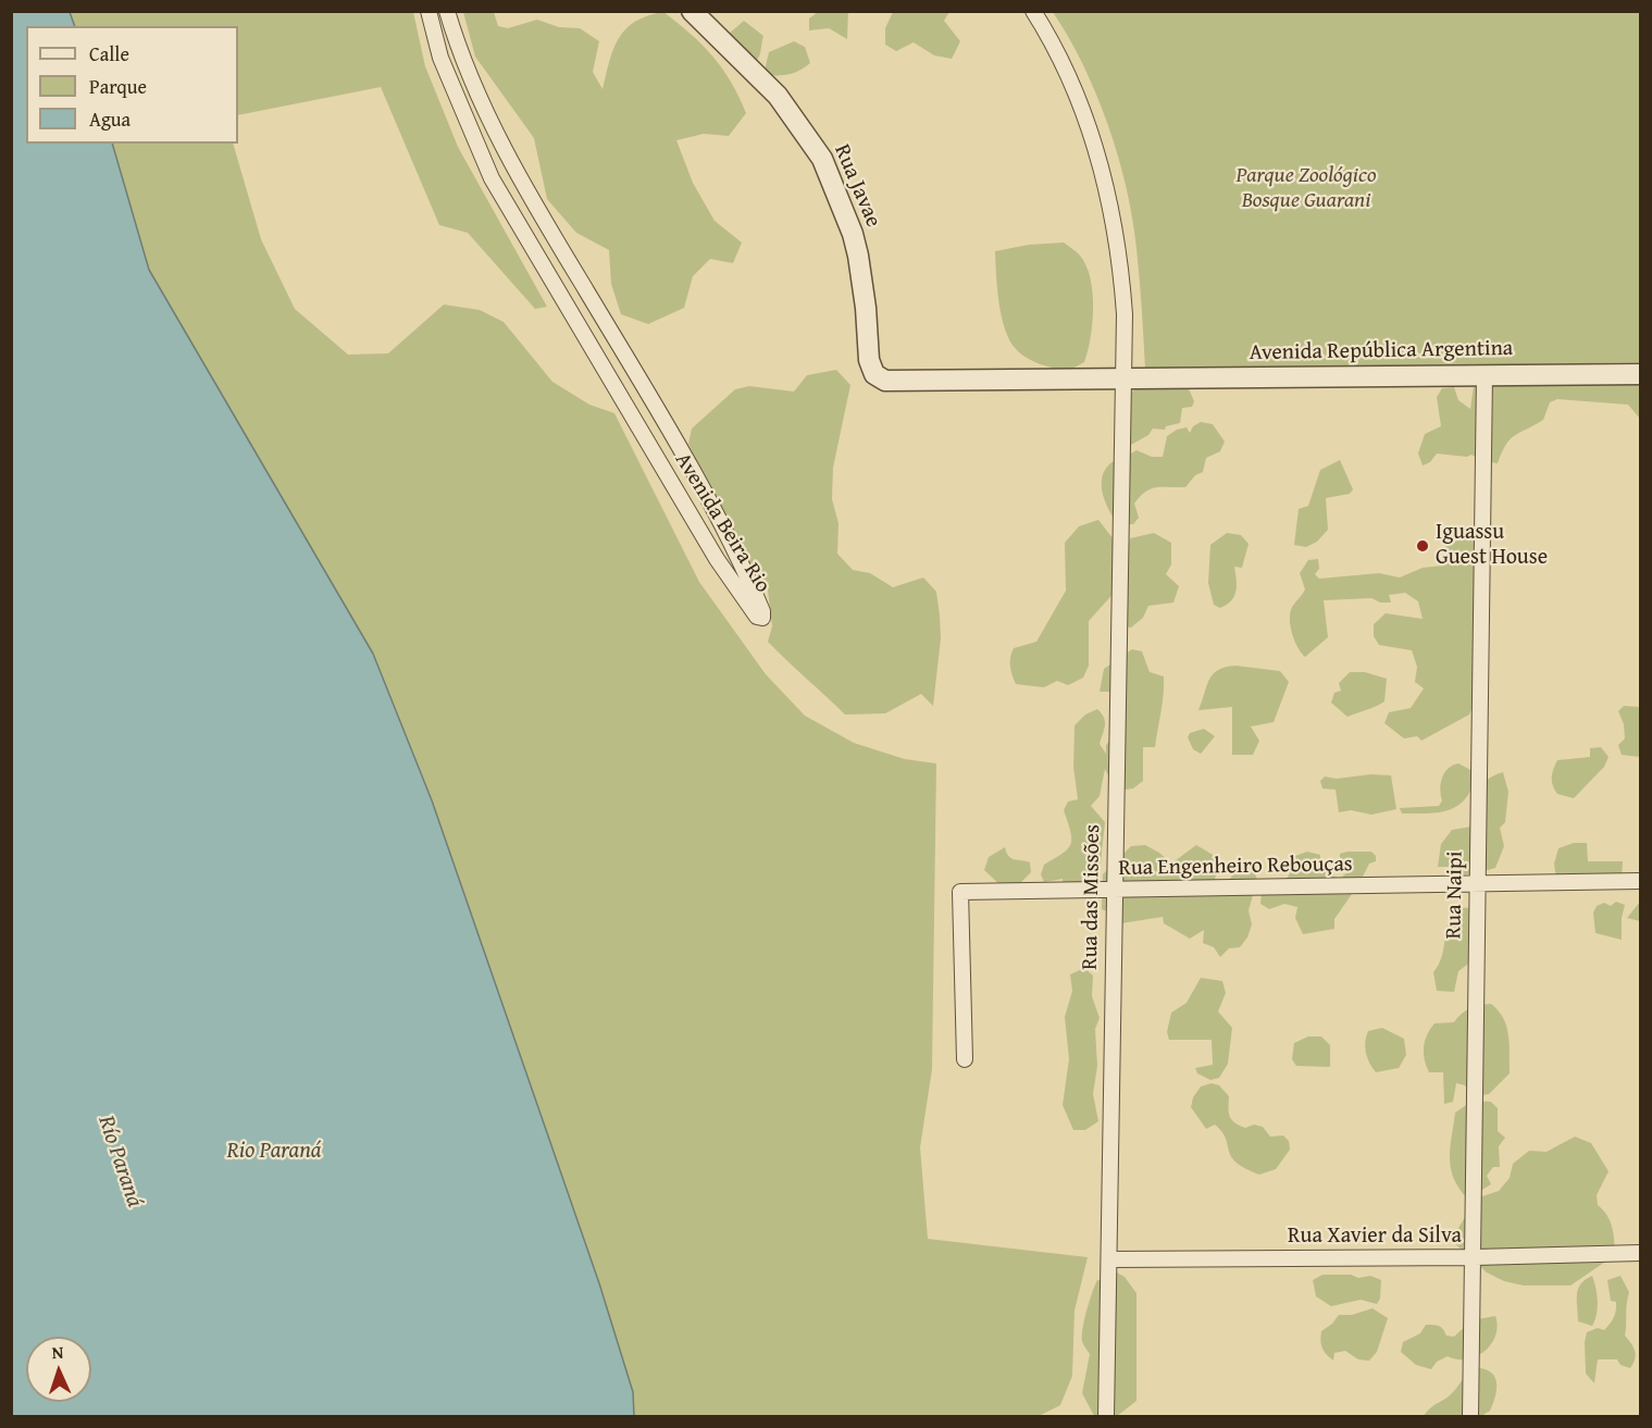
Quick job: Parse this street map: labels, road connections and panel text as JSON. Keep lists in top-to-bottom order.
{
  "streets": {
    "street": [
      "Rua Javae",
      "Avenida República Argentina",
      "Avenida Beira Rio",
      "Rua Engenheiro Rebouças",
      "Rua Naipi",
      "Rua das Missões",
      "Rua Xavier da Silva"
    ]
  },
  "crossings": [
    ["Rua Javae", "Avenida República Argentina"],
    ["Avenida República Argentina", "Rua Naipi"],
    ["Avenida República Argentina", "Rua das Missões"],
    ["Rua Engenheiro Rebouças", "Rua Naipi"],
    ["Rua Engenheiro Rebouças", "Rua das Missões"],
    ["Rua Naipi", "Rua Xavier da Silva"],
    ["Rua das Missões", "Rua Xavier da Silva"]
  ],
  "water": ["Rio Paraná", "Río Paraná"],
  "parks": ["Parque Zoológico Bosque Guarani"],
  "places": ["Iguassu Guest House"],
  "legend": ["Calle", "Parque", "Agua"],
  "north": "top"
}
